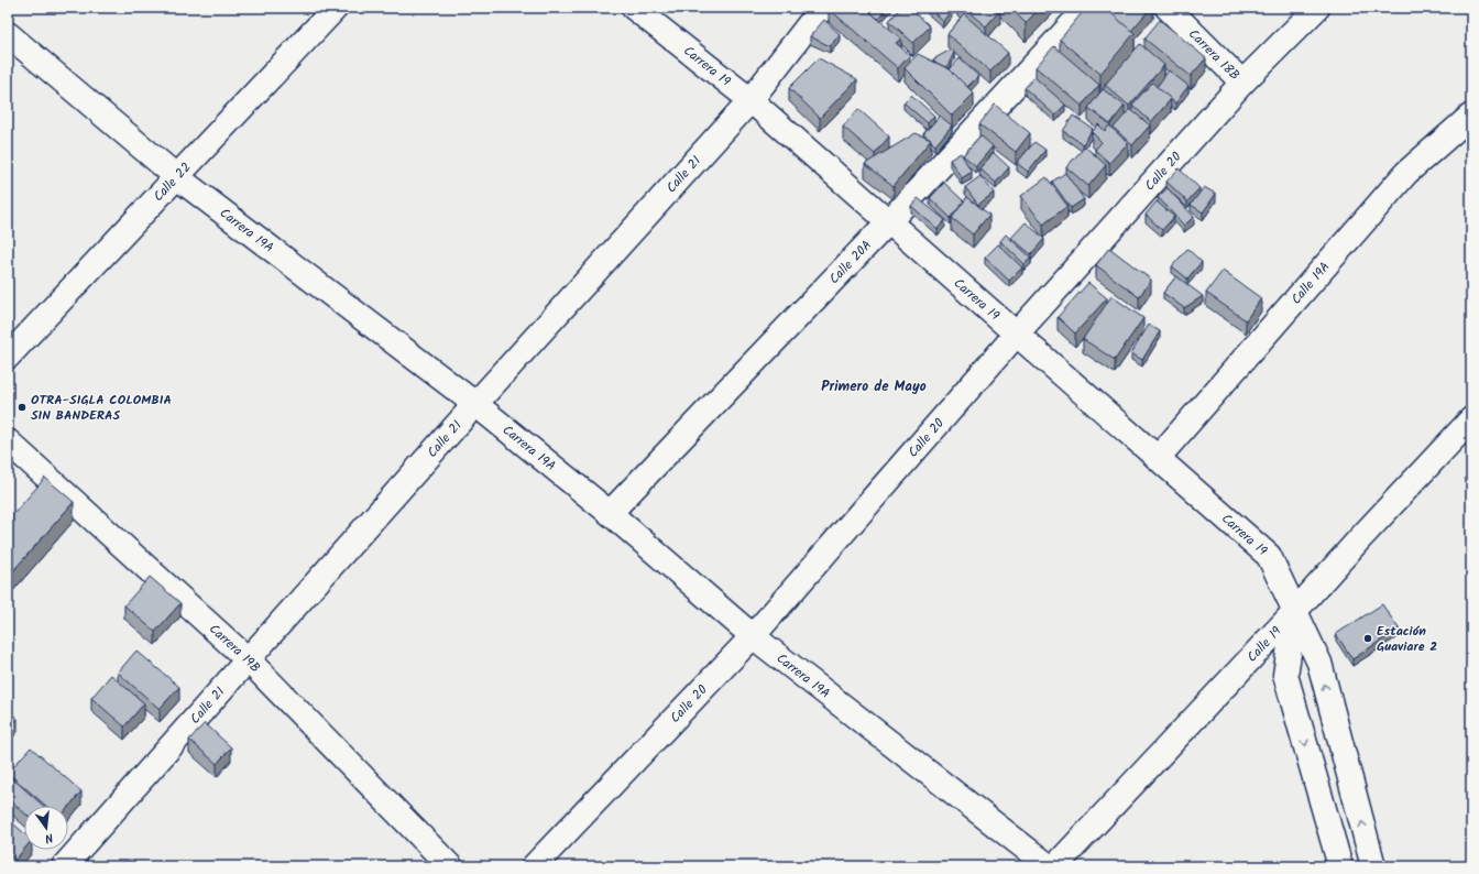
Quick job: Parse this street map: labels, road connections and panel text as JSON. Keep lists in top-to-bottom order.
{
  "streets": {
    "street": [
      "Carrera 18B",
      "Carrera 19",
      "Calle 20",
      "Calle 21",
      "Calle 22",
      "Carrera 19A",
      "Calle 20A",
      "Calle 19A",
      "Calle 19",
      "Carrera 19B"
    ]
  },
  "crossings": [
    ["Carrera 18B", "Calle 20"],
    ["Carrera 19", "Calle 20"],
    ["Carrera 19", "Calle 21"],
    ["Carrera 19", "Calle 20A"],
    ["Carrera 19", "Calle 19A"],
    ["Carrera 19", "Calle 19"],
    ["Calle 20", "Carrera 19A"],
    ["Calle 21", "Carrera 19A"],
    ["Calle 21", "Carrera 19B"],
    ["Calle 22", "Carrera 19A"],
    ["Carrera 19A", "Calle 20A"]
  ],
  "districts": ["Primero de Mayo"],
  "places": ["OTRA-SIGLA COLOMBIA SIN BANDERAS", "Estación Guaviare 2"],
  "north": "bottom"
}
